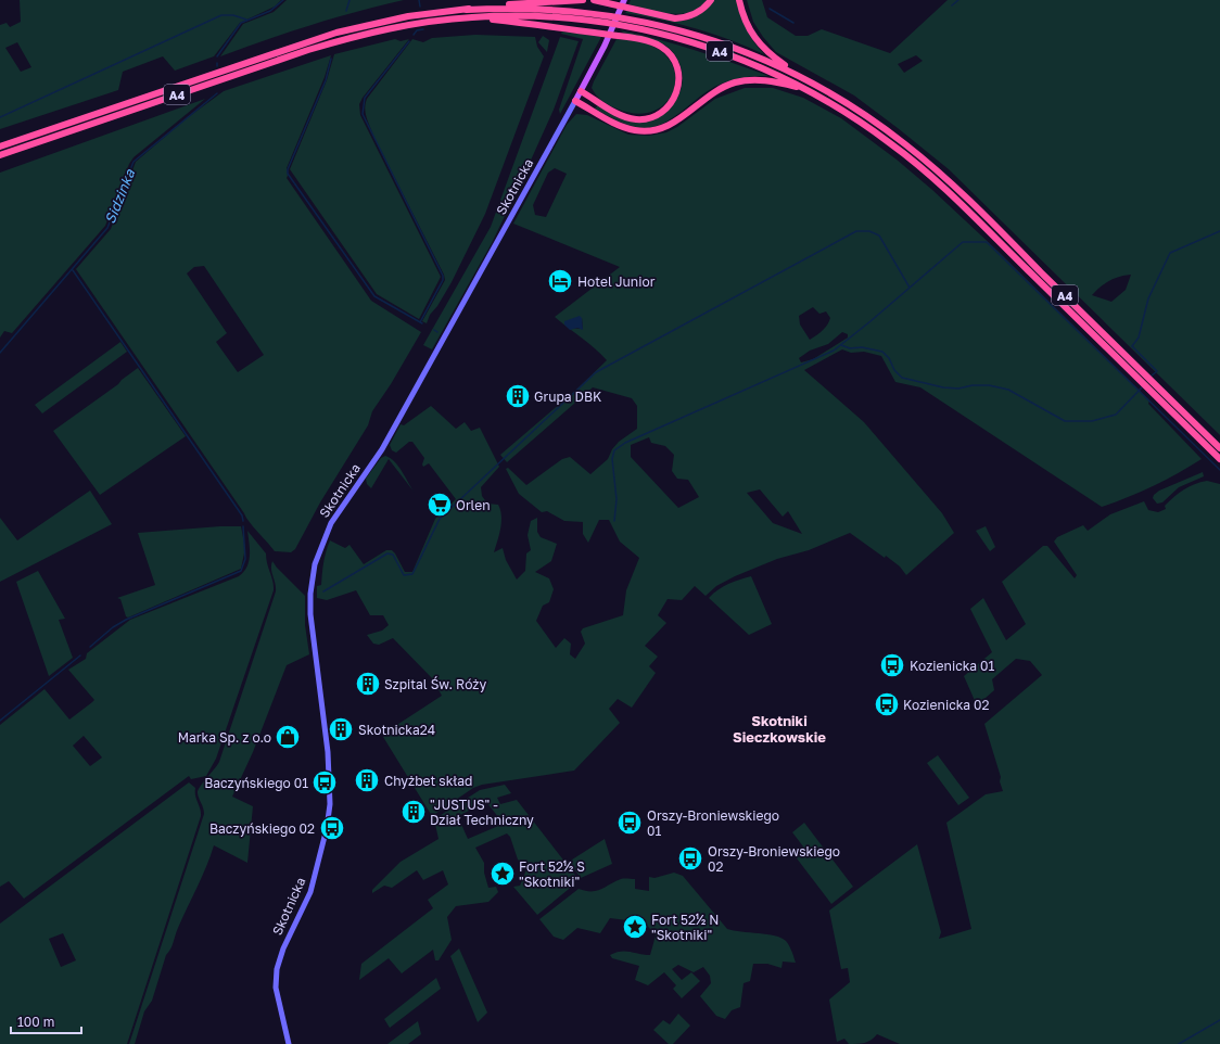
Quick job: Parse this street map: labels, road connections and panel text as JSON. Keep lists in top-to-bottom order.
{
  "streets": {
    "highway": ["A4"],
    "main road": ["Skotnicka"]
  },
  "districts": ["Skotniki Sieczkowskie"],
  "water": ["Sidzinka"],
  "places": {
    "hotel": ["Hotel Junior"],
    "building": [
      "Grupa DBK",
      "Szpital Św. Róży",
      "Skotnicka24",
      "Chyżbet skład",
      "\"JUSTUS\" - Dział Techniczny"
    ],
    "supermarket": ["Orlen"],
    "bus stop": [
      "Kozienicka 01",
      "Kozienicka 02",
      "Baczyńskiego 01",
      "Orszy-Broniewskiego 01",
      "Baczyńskiego 02",
      "Orszy-Broniewskiego 02"
    ],
    "shop": ["Marka Sp. z o.o"],
    "place": ["Fort 52½ S \"Skotniki\"", "Fort 52½ N \"Skotniki\""]
  },
  "scale_bar": "100 m"
}
